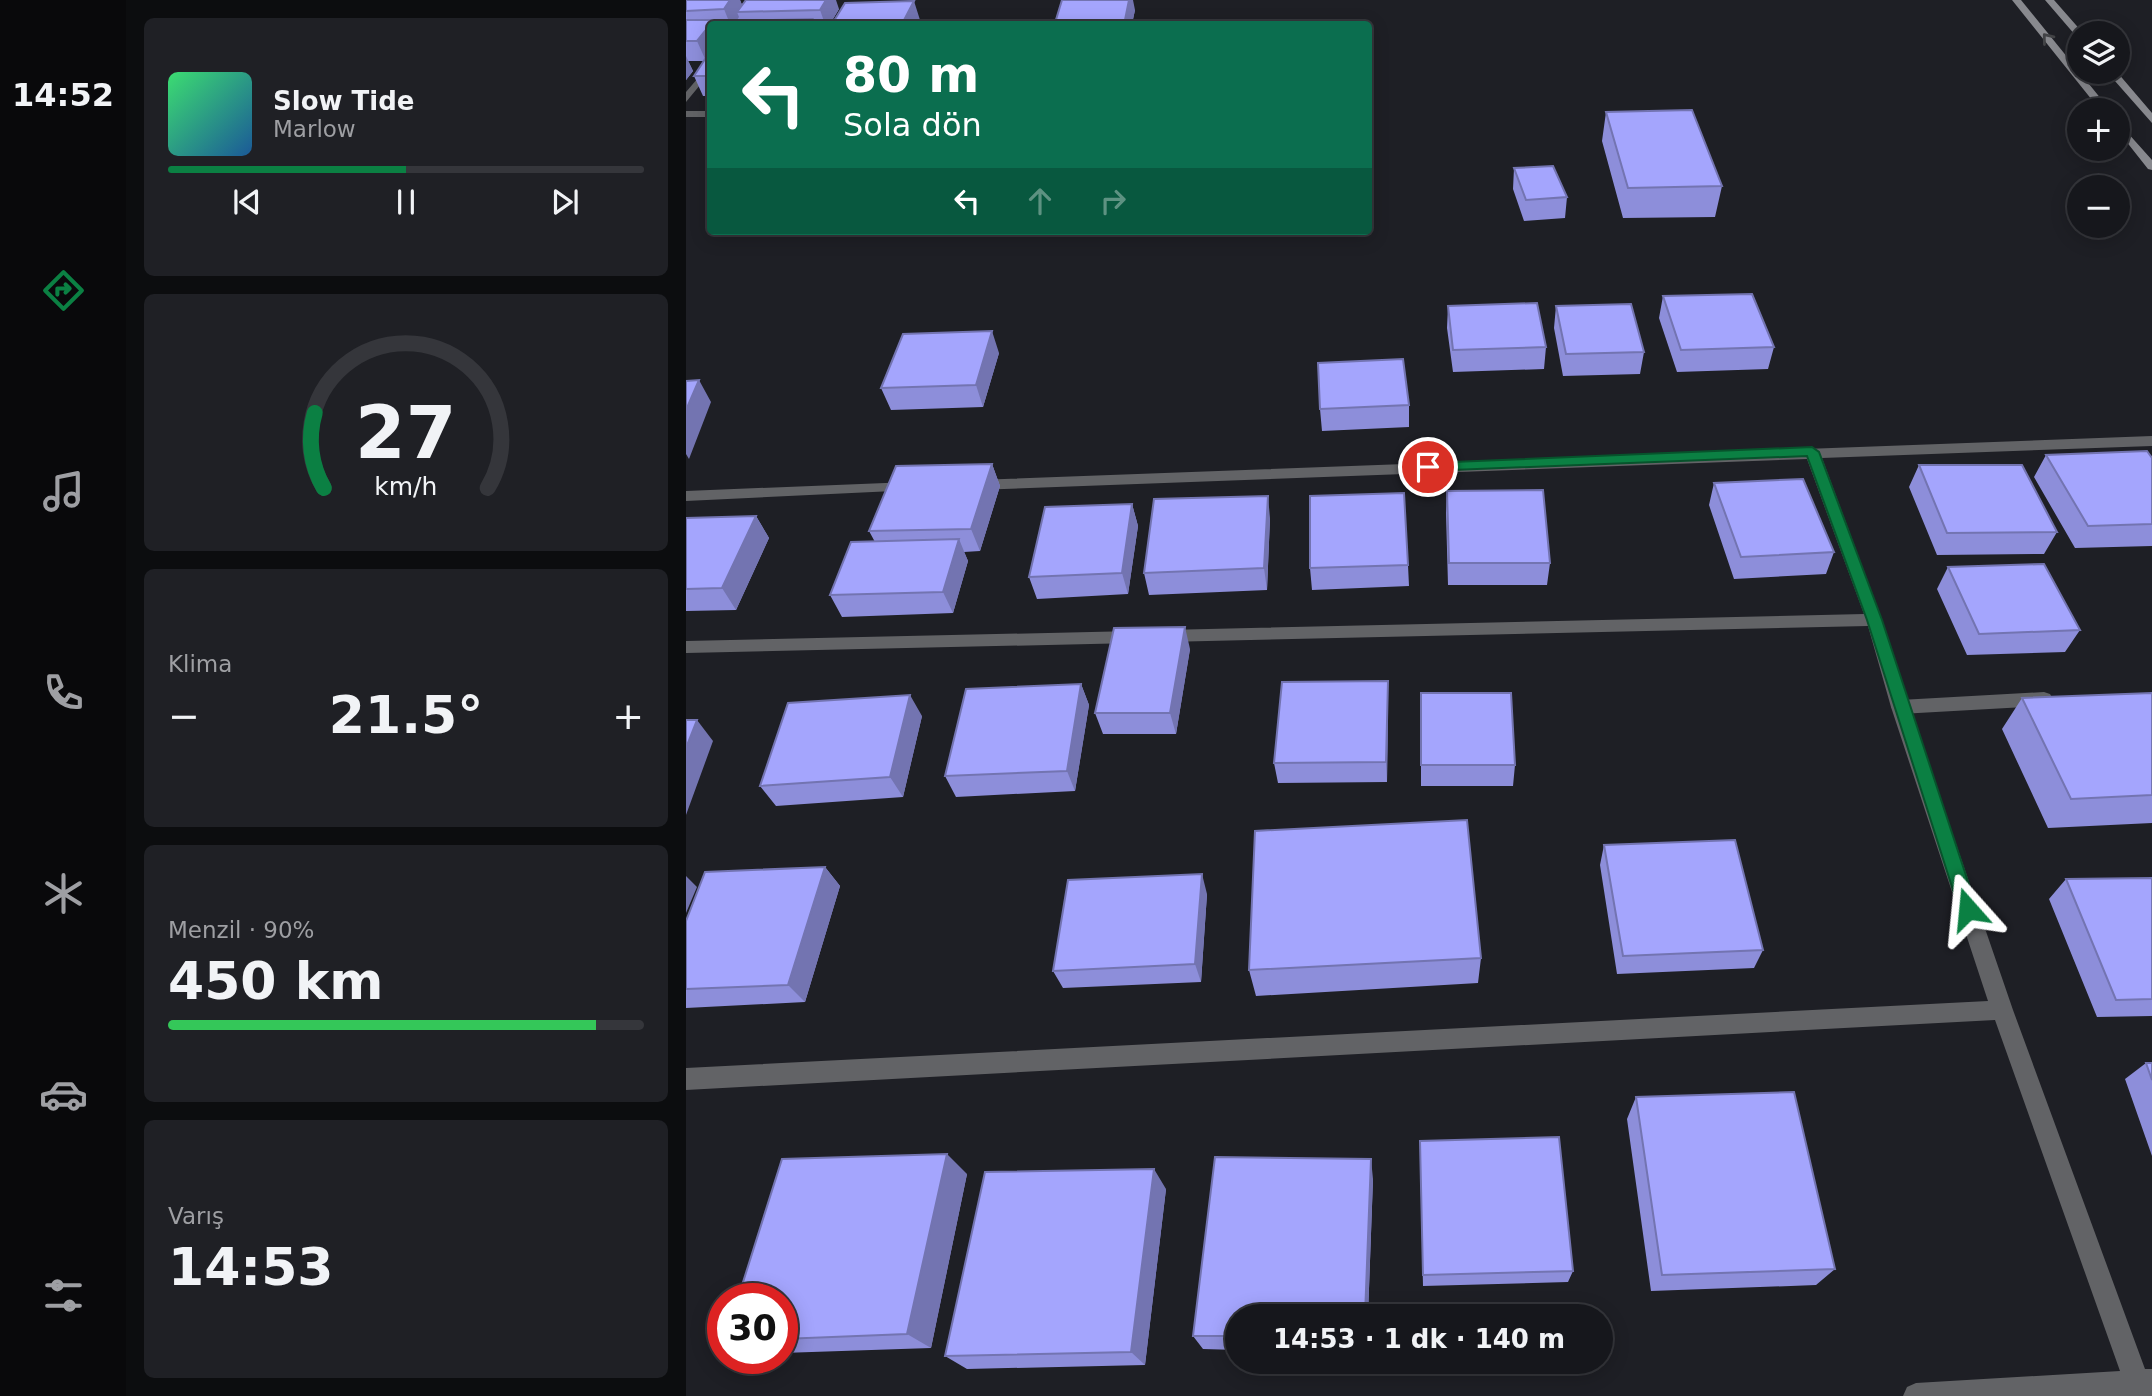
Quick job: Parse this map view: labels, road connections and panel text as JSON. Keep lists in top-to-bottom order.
{
  "page": {
    "tabs": "14:52",
    "map_buttons": ["+", "−"],
    "turn": ["80 m", "Sola dön"],
    "song": ["Slow Tide", "Marlow"],
    "tile": [
      "Klima",
      ["Menzil · 90%", "450 km"],
      ["Varış", "14:53"]
    ],
    "heat": ["−", "21.5°", "+"],
    "limit": "30",
    "trip": "14:53 · 1 dk · 140 m",
    "gauge": ["27", "km/h"]
  }
}
